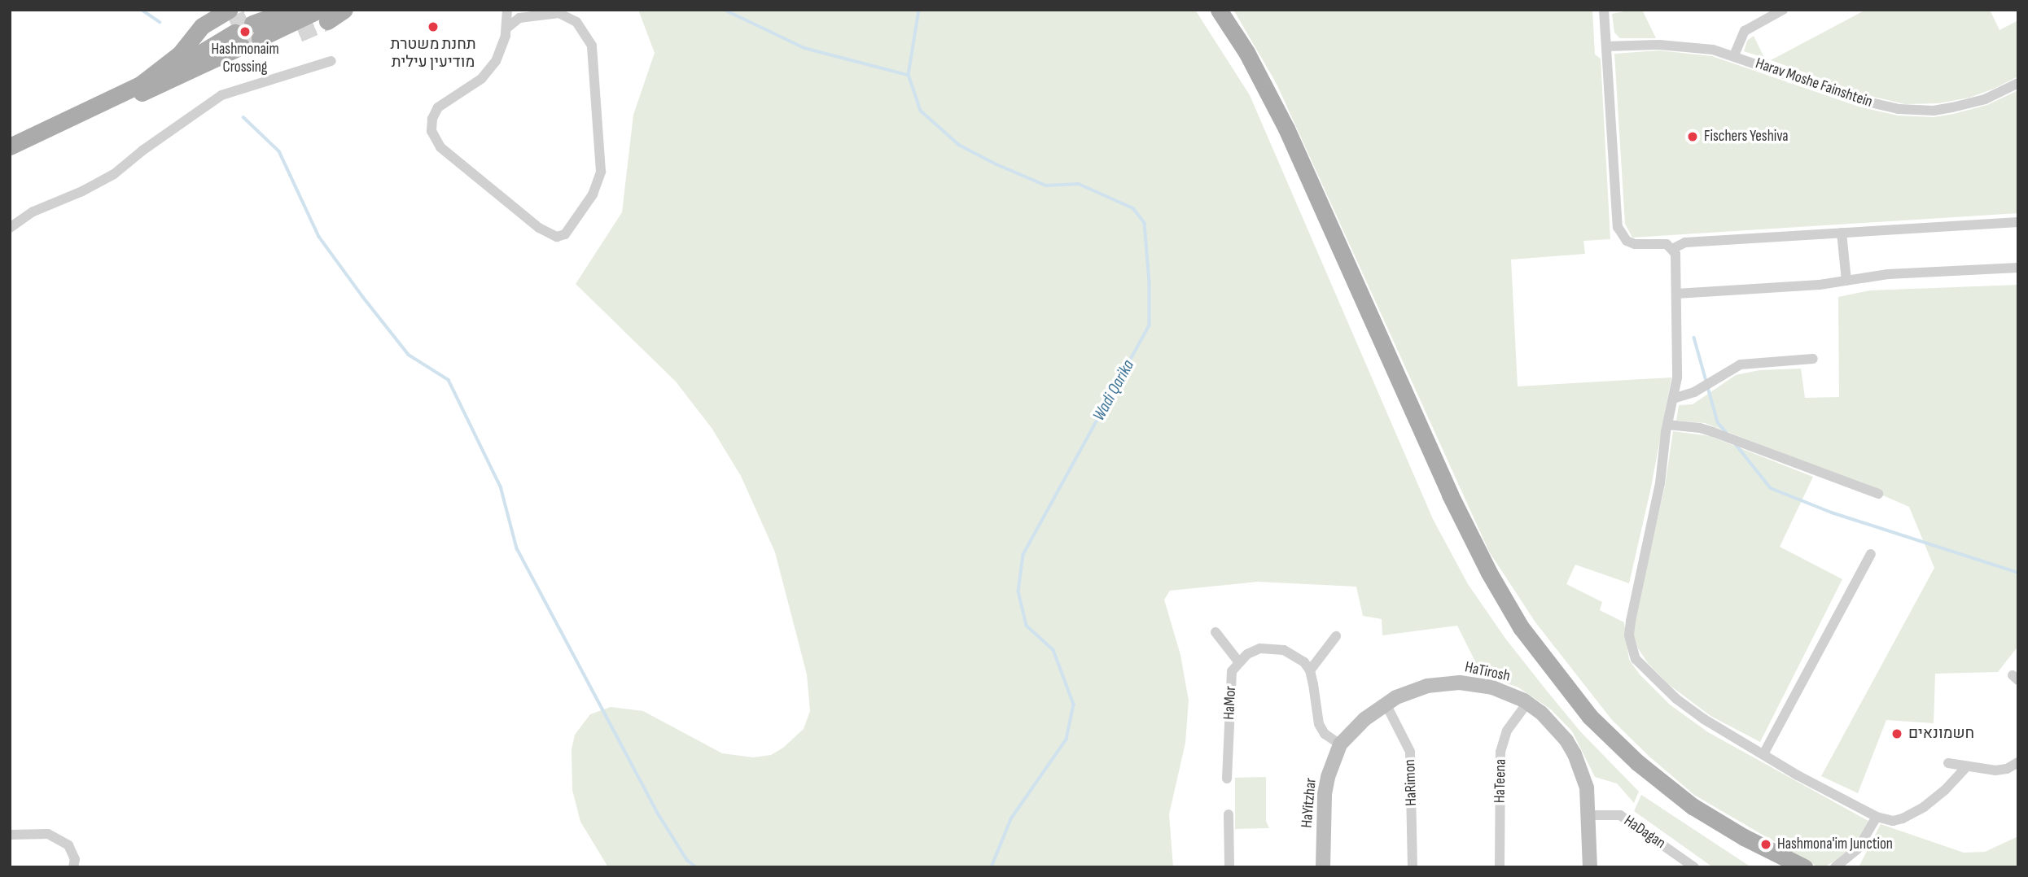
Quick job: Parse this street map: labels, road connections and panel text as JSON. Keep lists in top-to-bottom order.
{
  "streets": {
    "street": [
      "Harav Moshe Fainshtein",
      "HaTirosh",
      "HaMor",
      "HaTeena",
      "HaRimon",
      "HaYitzhar",
      "HaDagan"
    ]
  },
  "crossings": [
    ["HaTirosh", "HaTeena"],
    ["HaTirosh", "HaRimon"],
    ["HaTirosh", "HaYitzhar"],
    ["HaTirosh", "HaDagan"]
  ],
  "water": ["Wadi Qarika"],
  "places": [
    "תחנת משטרת מודיעין עילית",
    "Hashmonaim Crossing",
    "Fischers Yeshiva",
    "חשמונאים",
    "Hashmona'im Junction"
  ]
}
